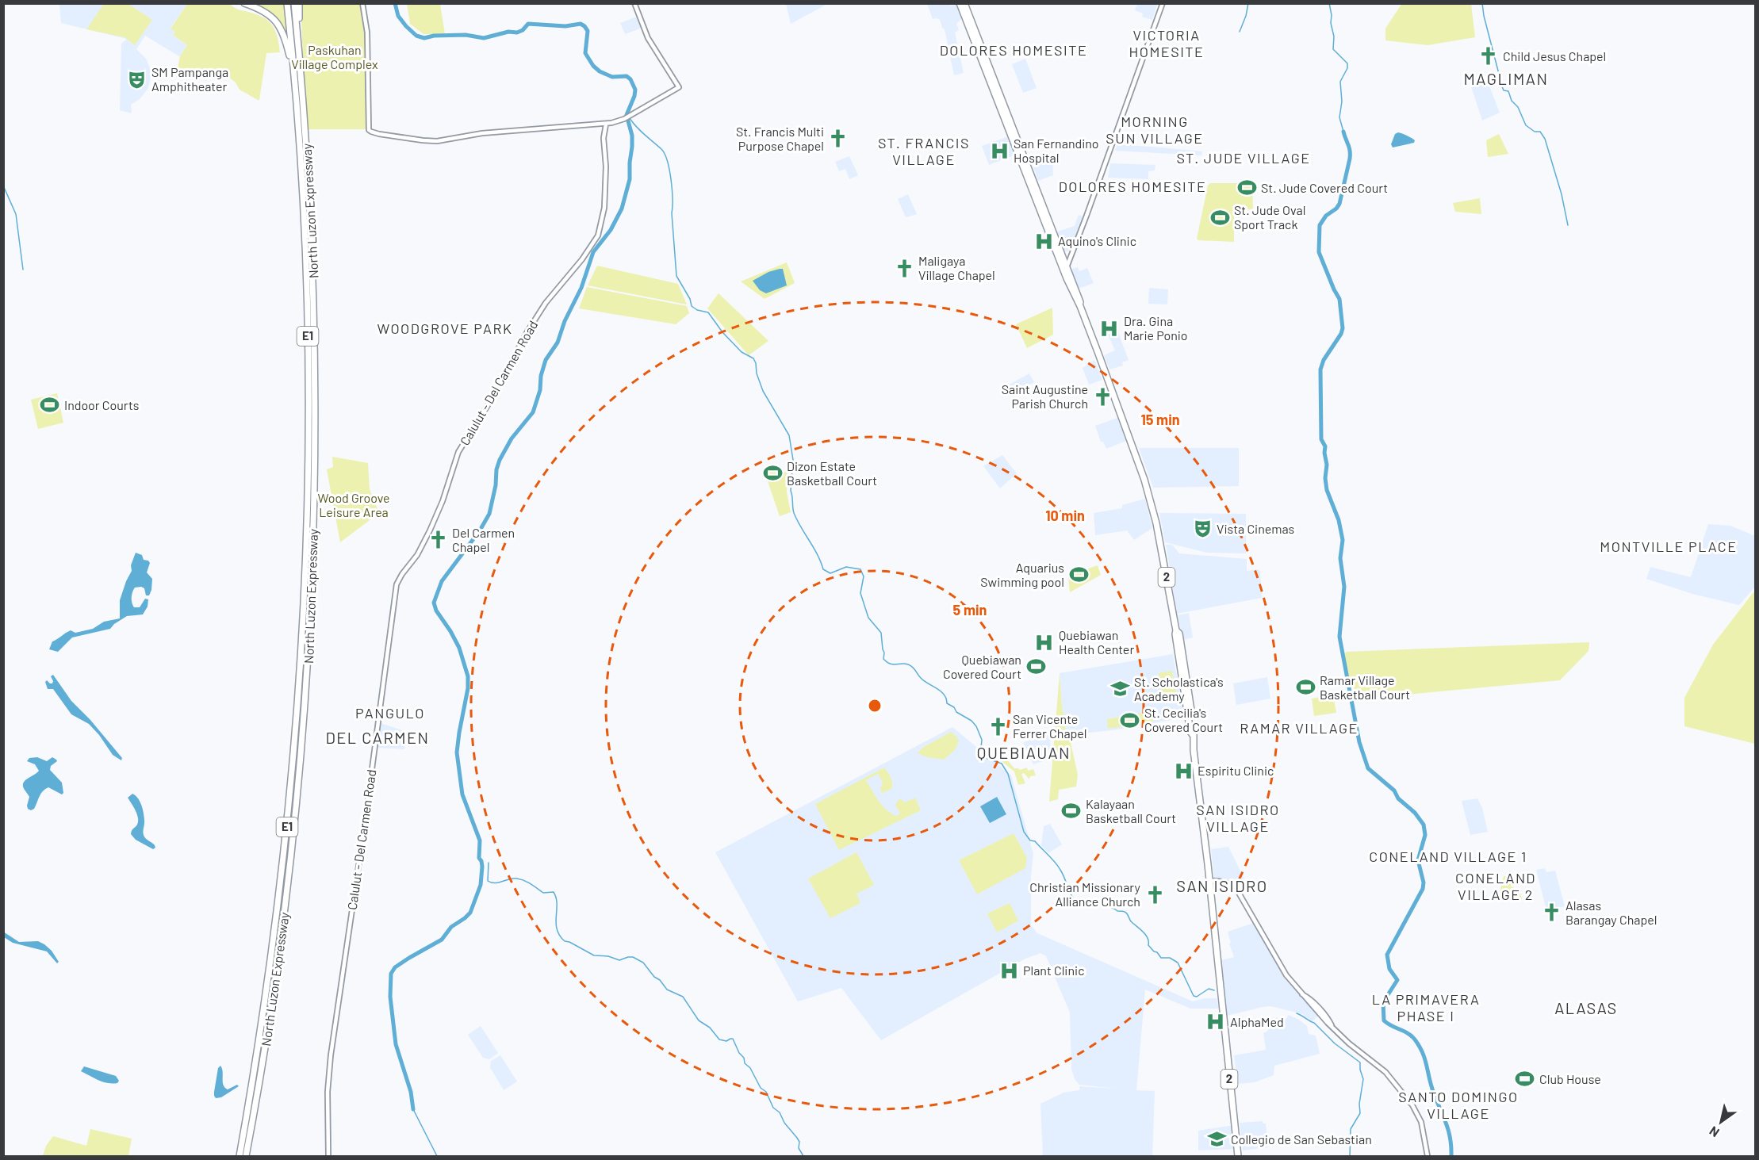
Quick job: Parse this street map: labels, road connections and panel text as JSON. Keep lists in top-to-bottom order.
{
  "streets": {
    "highway": ["North Luzon Expressway", "E1", "2"],
    "main road": ["Calulut - Del Carmen Road"]
  },
  "districts": [
    "VICTORIA HOMESITE",
    "DOLORES HOMESITE",
    "MAGLIMAN",
    "MORNING SUN VILLAGE",
    "ST. FRANCIS VILLAGE",
    "ST. JUDE VILLAGE",
    "DOLORES HOMESITE",
    "WOODGROVE PARK",
    "MONTVILLE PLACE",
    "PANGULO",
    "RAMAR VILLAGE",
    "DEL CARMEN",
    "QUEBIAUAN",
    "SAN ISIDRO VILLAGE",
    "CONELAND VILLAGE 1",
    "CONELAND VILLAGE 2",
    "SAN ISIDRO",
    "LA PRIMAVERA PHASE I",
    "ALASAS",
    "SANTO DOMINGO VILLAGE"
  ],
  "parks": ["Paskuhan Village Complex", "Wood Groove Leisure Area"],
  "places": {
    "church": [
      "Child Jesus Chapel",
      "St. Francis Multi Purpose Chapel",
      "Maligaya Village Chapel",
      "Saint Augustine Parish Church",
      "Del Carmen Chapel",
      "San Vicente Ferrer Chapel",
      "Christian Missionary Alliance Church",
      "Alasas Barangay Chapel"
    ],
    "theatre": ["SM Pampanga Amphitheater", "Vista Cinemas"],
    "hospital": [
      "San Fernandino Hospital",
      "Aquino's Clinic",
      "Dra. Gina Marie Ponio",
      "Quebiawan Health Center",
      "Espiritu Clinic",
      "Plant Clinic",
      "AlphaMed"
    ],
    "sports": [
      "St. Jude Covered Court",
      "St. Jude Oval Sport Track",
      "Indoor Courts",
      "Dizon Estate Basketball Court",
      "Aquarius Swimming pool",
      "Quebiawan Covered Court",
      "Ramar Village Basketball Court",
      "St. Cecilia's Covered Court",
      "Kalayaan Basketball Court",
      "Club House"
    ],
    "school or university": ["St. Scholastica's Academy", "Collegio de San Sebastian"]
  },
  "north": "bottom left",
  "rings": ["15 min", "10 min", "5 min"]
}
